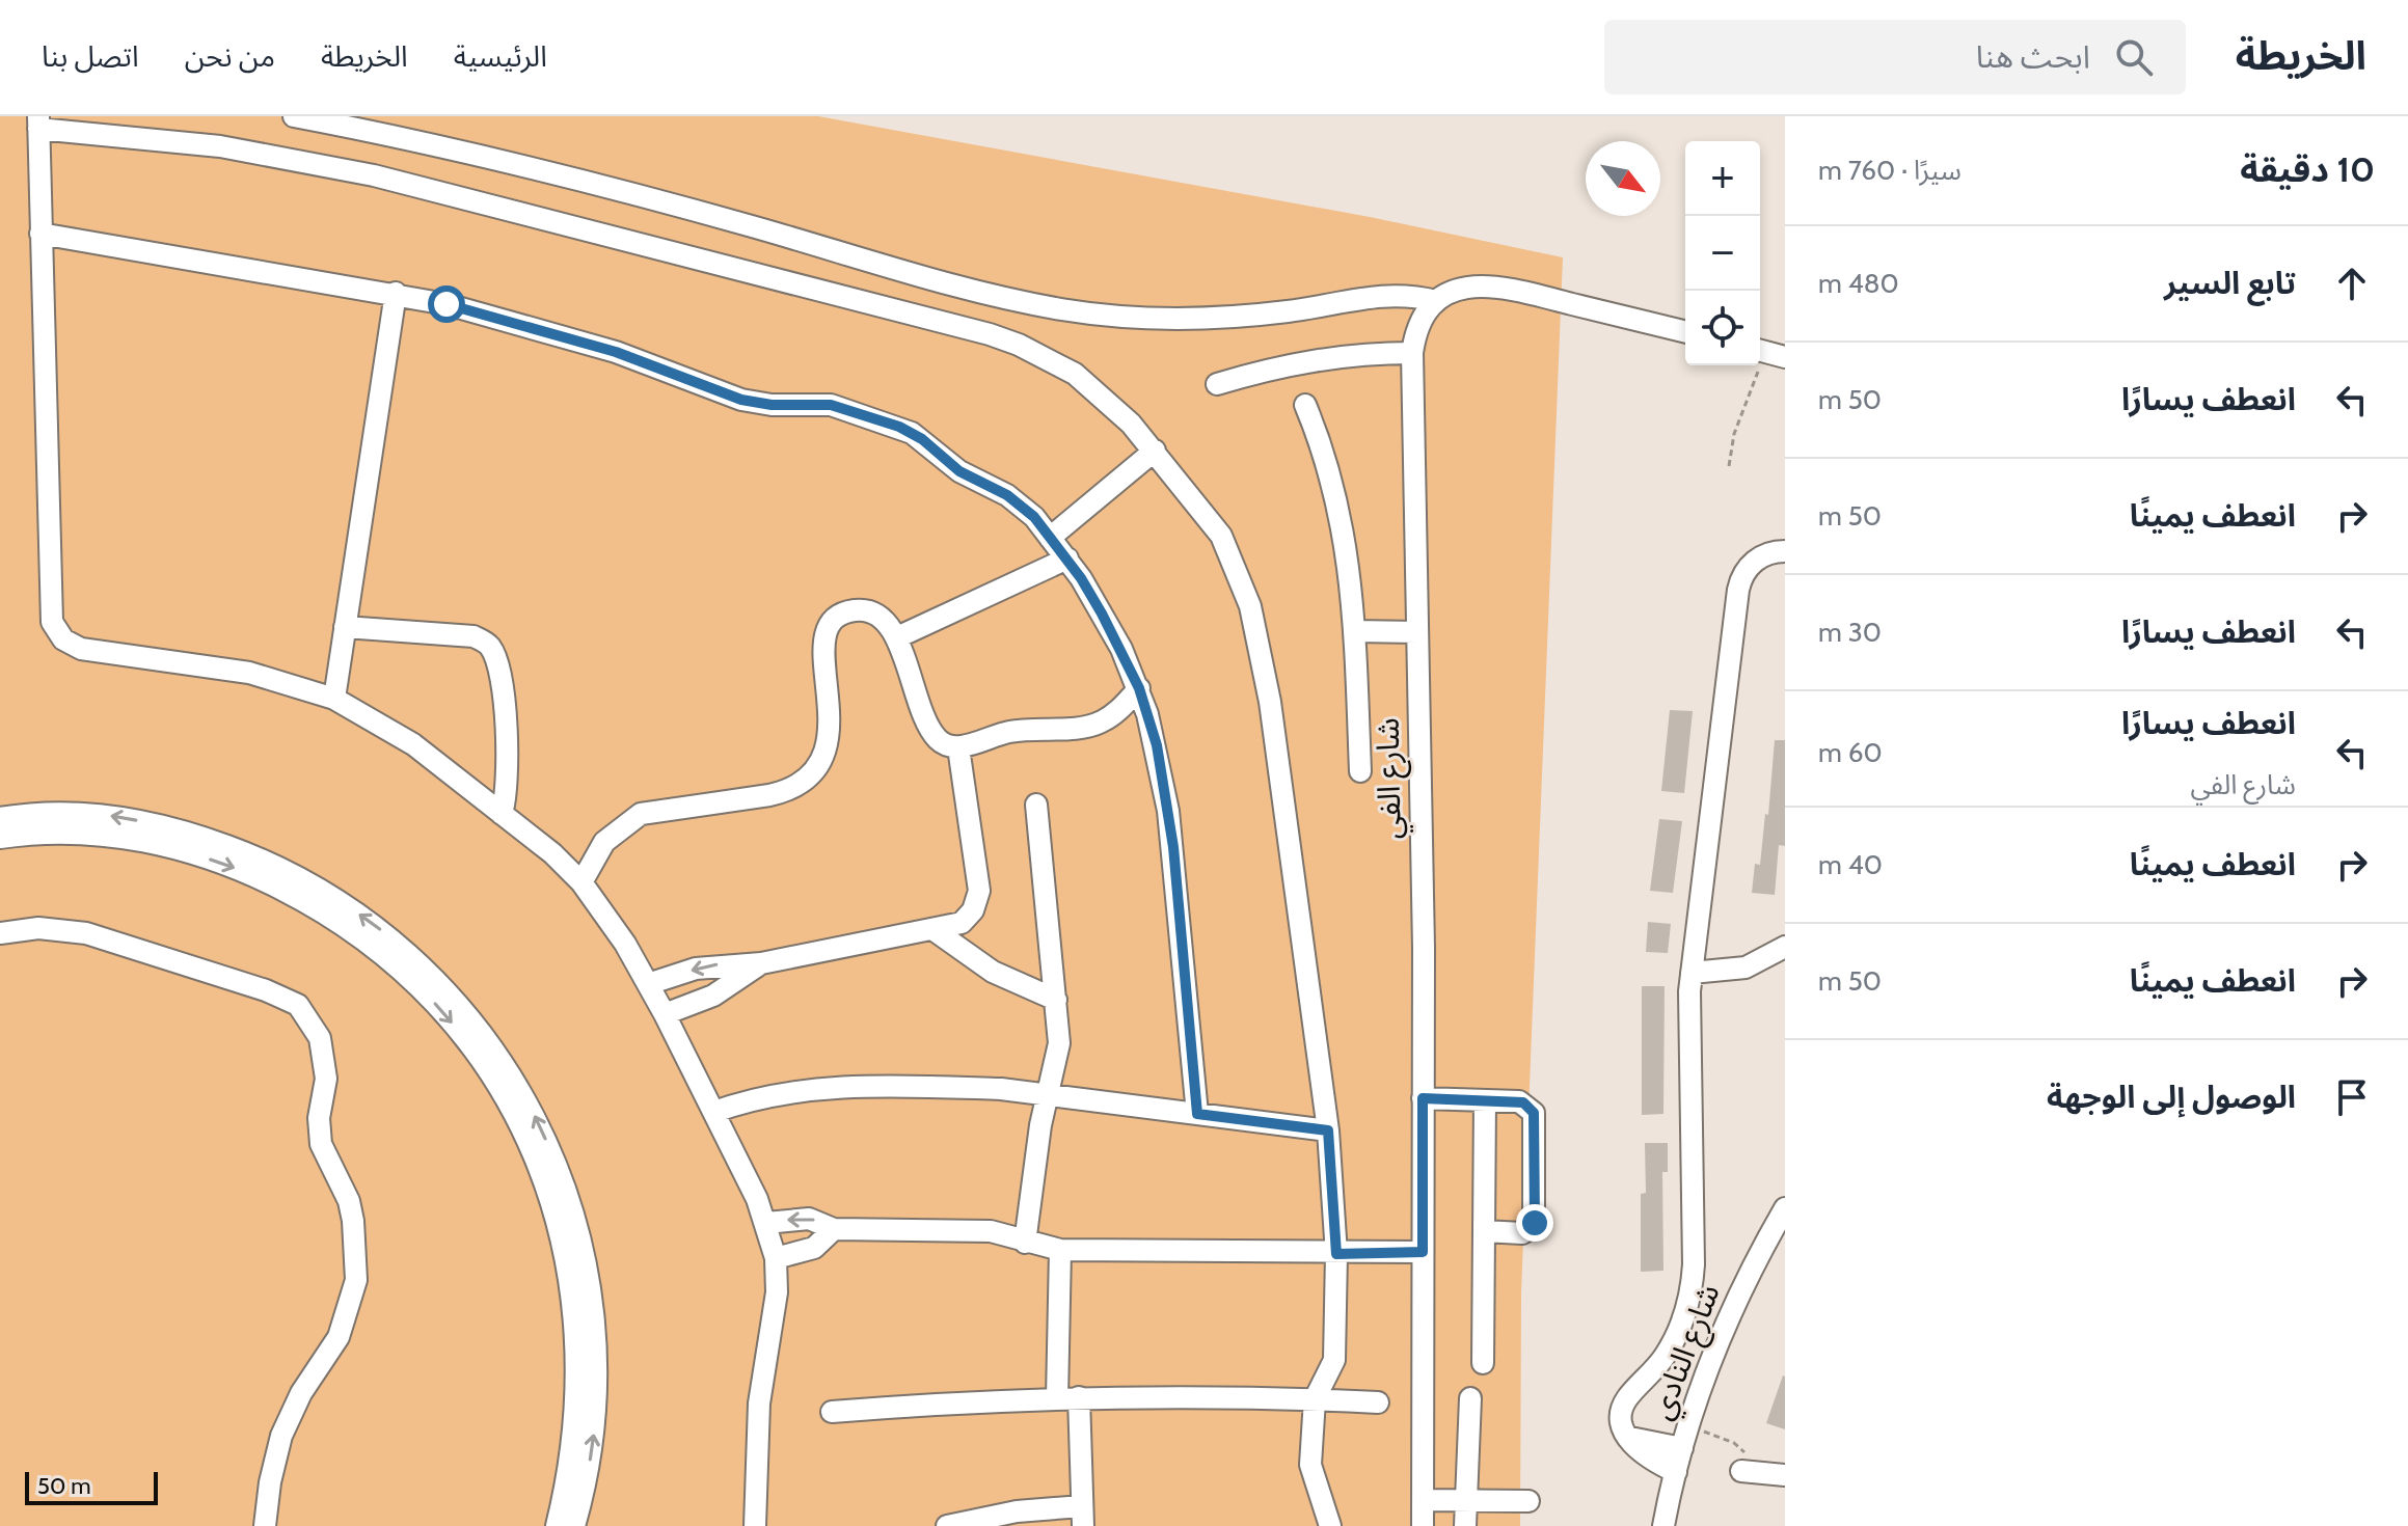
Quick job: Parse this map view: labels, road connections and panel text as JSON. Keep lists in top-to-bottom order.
{
  "streets": {
    "street": ["شارع الفي", "شارع النادي"]
  },
  "scale_bar": "50 m",
  "north": "bottom right",
  "page": {
    "header": "الخريطة",
    "search": "ابحث هنا",
    "nav": [
      "الرئيسية",
      "الخريطة",
      "من نحن",
      "اتصل بنا"
    ],
    "heading": ["10 دقيقة", "سيرًا · 760 m"],
    "map_buttons": ["+", "−"],
    "list": [
      ["تابع السير", "480 m"],
      ["انعطف يسارًا", "50 m"],
      ["انعطف يمينًا", "50 m"],
      ["انعطف يسارًا", "30 m"],
      ["انعطف يسارًا", "شارع الفي", "60 m"],
      ["انعطف يمينًا", "40 m"],
      ["انعطف يمينًا", "50 m"],
      "الوصول إلى الوجهة"
    ],
    "scale": "50 m"
  }
}
